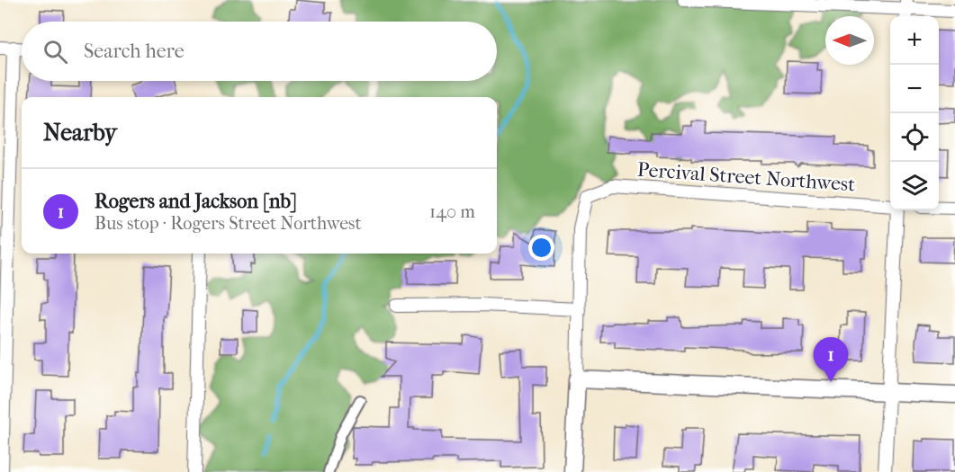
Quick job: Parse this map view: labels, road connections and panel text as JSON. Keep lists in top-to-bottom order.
{
  "streets": {
    "street": ["Percival Street Northwest"]
  },
  "north": "left",
  "page": {
    "map_buttons": ["+", "−"],
    "search": "Search here",
    "heading": "Nearby",
    "list": [
      {
        "mark": "1",
        "name": "Rogers and Jackson [nb]",
        "note": "Bus stop · Rogers Street Northwest",
        "value": "140 m"
      }
    ],
    "pins": "1"
  }
}
